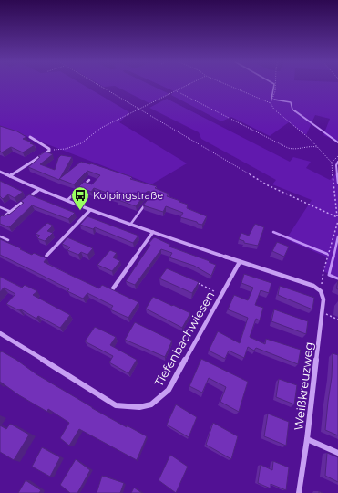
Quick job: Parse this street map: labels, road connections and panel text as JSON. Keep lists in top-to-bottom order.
{
  "streets": {
    "street": ["Tiefenbachwiesen", "Weißkreuzweg"]
  },
  "places": {
    "bus stop": ["Kolpingstraße"]
  }
}
